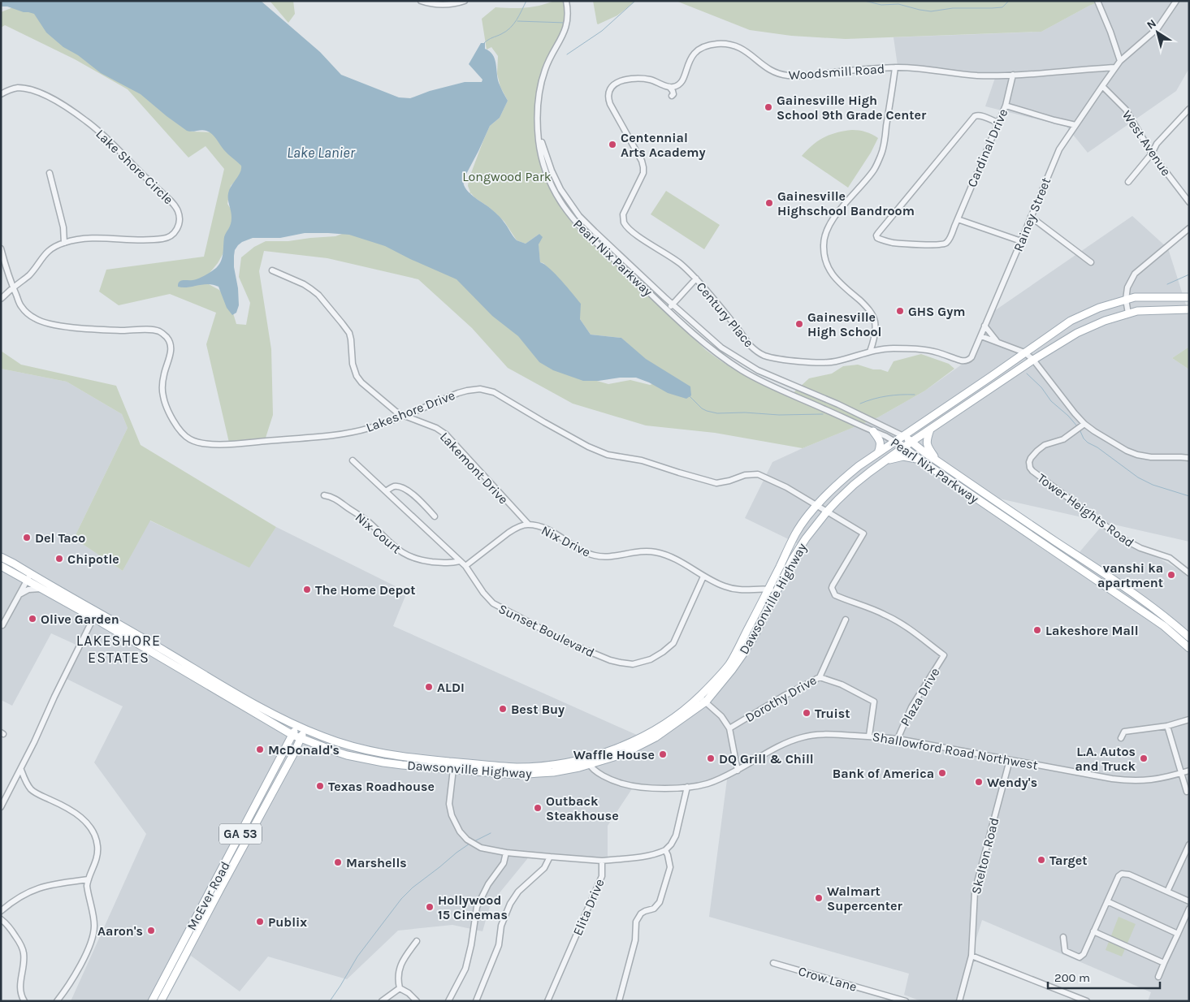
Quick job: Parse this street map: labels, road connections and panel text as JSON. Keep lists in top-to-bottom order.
{
  "streets": {
    "main road": [
      "Pearl Nix Parkway",
      "Dawsonville Highway",
      "GA 53",
      "McEver Road"
    ],
    "street": [
      "Woodsmill Road",
      "West Avenue",
      "Cardinal Drive",
      "Lake Shore Circle",
      "Rainey Street",
      "Century Place",
      "Lakeshore Drive",
      "Lakemont Drive",
      "Tower Heights Road",
      "Nix Court",
      "Nix Drive",
      "Sunset Boulevard",
      "Plaza Drive",
      "Dorothy Drive",
      "Shallowford Road Northwest",
      "Skelton Road",
      "Elita Drive",
      "Crow Lane"
    ]
  },
  "crossings": [
    ["Woodsmill Road", "Cardinal Drive"],
    ["Woodsmill Road", "Rainey Street"],
    ["Woodsmill Road", "Century Place"],
    ["West Avenue", "Rainey Street"],
    ["Lake Shore Circle", "Lakeshore Drive"],
    ["Rainey Street", "Century Place"],
    ["Pearl Nix Parkway", "Dawsonville Highway"],
    ["Lakeshore Drive", "Lakemont Drive"],
    ["Lakeshore Drive", "Dawsonville Highway"],
    ["Lakeshore Drive", "Plaza Drive"],
    ["Lakemont Drive", "Nix Drive"],
    ["Nix Court", "Sunset Boulevard"],
    ["Nix Drive", "Dawsonville Highway"],
    ["Nix Drive", "Sunset Boulevard"],
    ["Dawsonville Highway", "Shallowford Road Northwest"],
    ["Dawsonville Highway", "McEver Road"],
    ["Dawsonville Highway", "Elita Drive"],
    ["Plaza Drive", "Shallowford Road Northwest"],
    ["Shallowford Road Northwest", "Skelton Road"]
  ],
  "districts": ["LAKESHORE ESTATES"],
  "water": ["Lake Lanier"],
  "parks": ["Longwood Park"],
  "places": [
    "Gainesville High School 9th Grade Center",
    "Centennial Arts Academy",
    "Gainesville Highschool Bandroom",
    "GHS Gym",
    "Gainesville High School",
    "Del Taco",
    "Chipotle",
    "vanshi ka apartment",
    "The Home Depot",
    "Olive Garden",
    "Lakeshore Mall",
    "ALDI",
    "Best Buy",
    "Truist",
    "McDonald's",
    "Waffle House",
    "DQ Grill & Chill",
    "L.A. Autos and Truck",
    "Bank of America",
    "Wendy's",
    "Texas Roadhouse",
    "Outback Steakhouse",
    "Target",
    "Marshells",
    "Walmart Supercenter",
    "Hollywood 15 Cinemas",
    "Publix",
    "Aaron's"
  ],
  "scale_bar": "200 m",
  "north": "top left"
}
